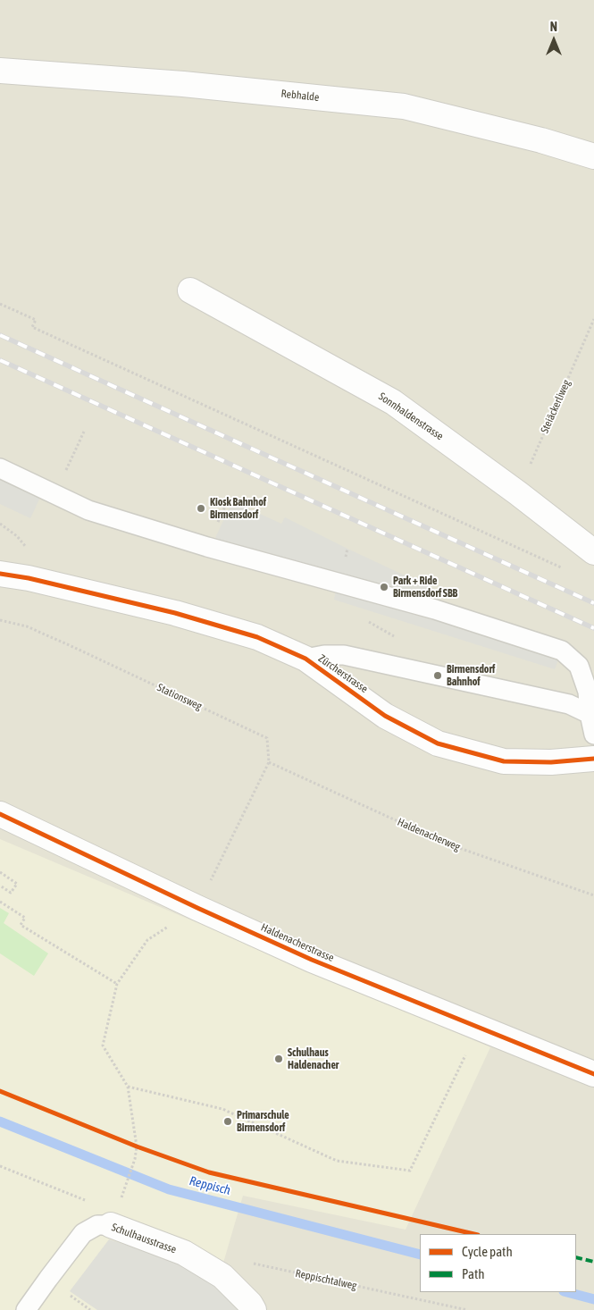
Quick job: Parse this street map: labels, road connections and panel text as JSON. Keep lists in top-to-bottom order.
{
  "streets": {
    "street": [
      "Rebhalde",
      "Sonnhaldenstrasse",
      "Zürcherstrasse",
      "Haldenacherstrasse",
      "Schulhausstrasse"
    ],
    "path": [
      "Steiäckerliweg",
      "Stationsweg",
      "Haldenacherweg",
      "Reppischtalweg"
    ]
  },
  "crossings": [
    ["Steiäckerliweg", "Sonnhaldenstrasse"],
    ["Stationsweg", "Haldenacherweg"]
  ],
  "water": ["Reppisch"],
  "places": [
    "Kiosk Bahnhof Birmensdorf",
    "Park + Ride Birmensdorf SBB",
    "Birmensdorf Bahnhof",
    "Schulhaus Haldenacher",
    "Primarschule Birmensdorf"
  ],
  "legend": ["Cycle path", "Path"],
  "north": "top"
}
